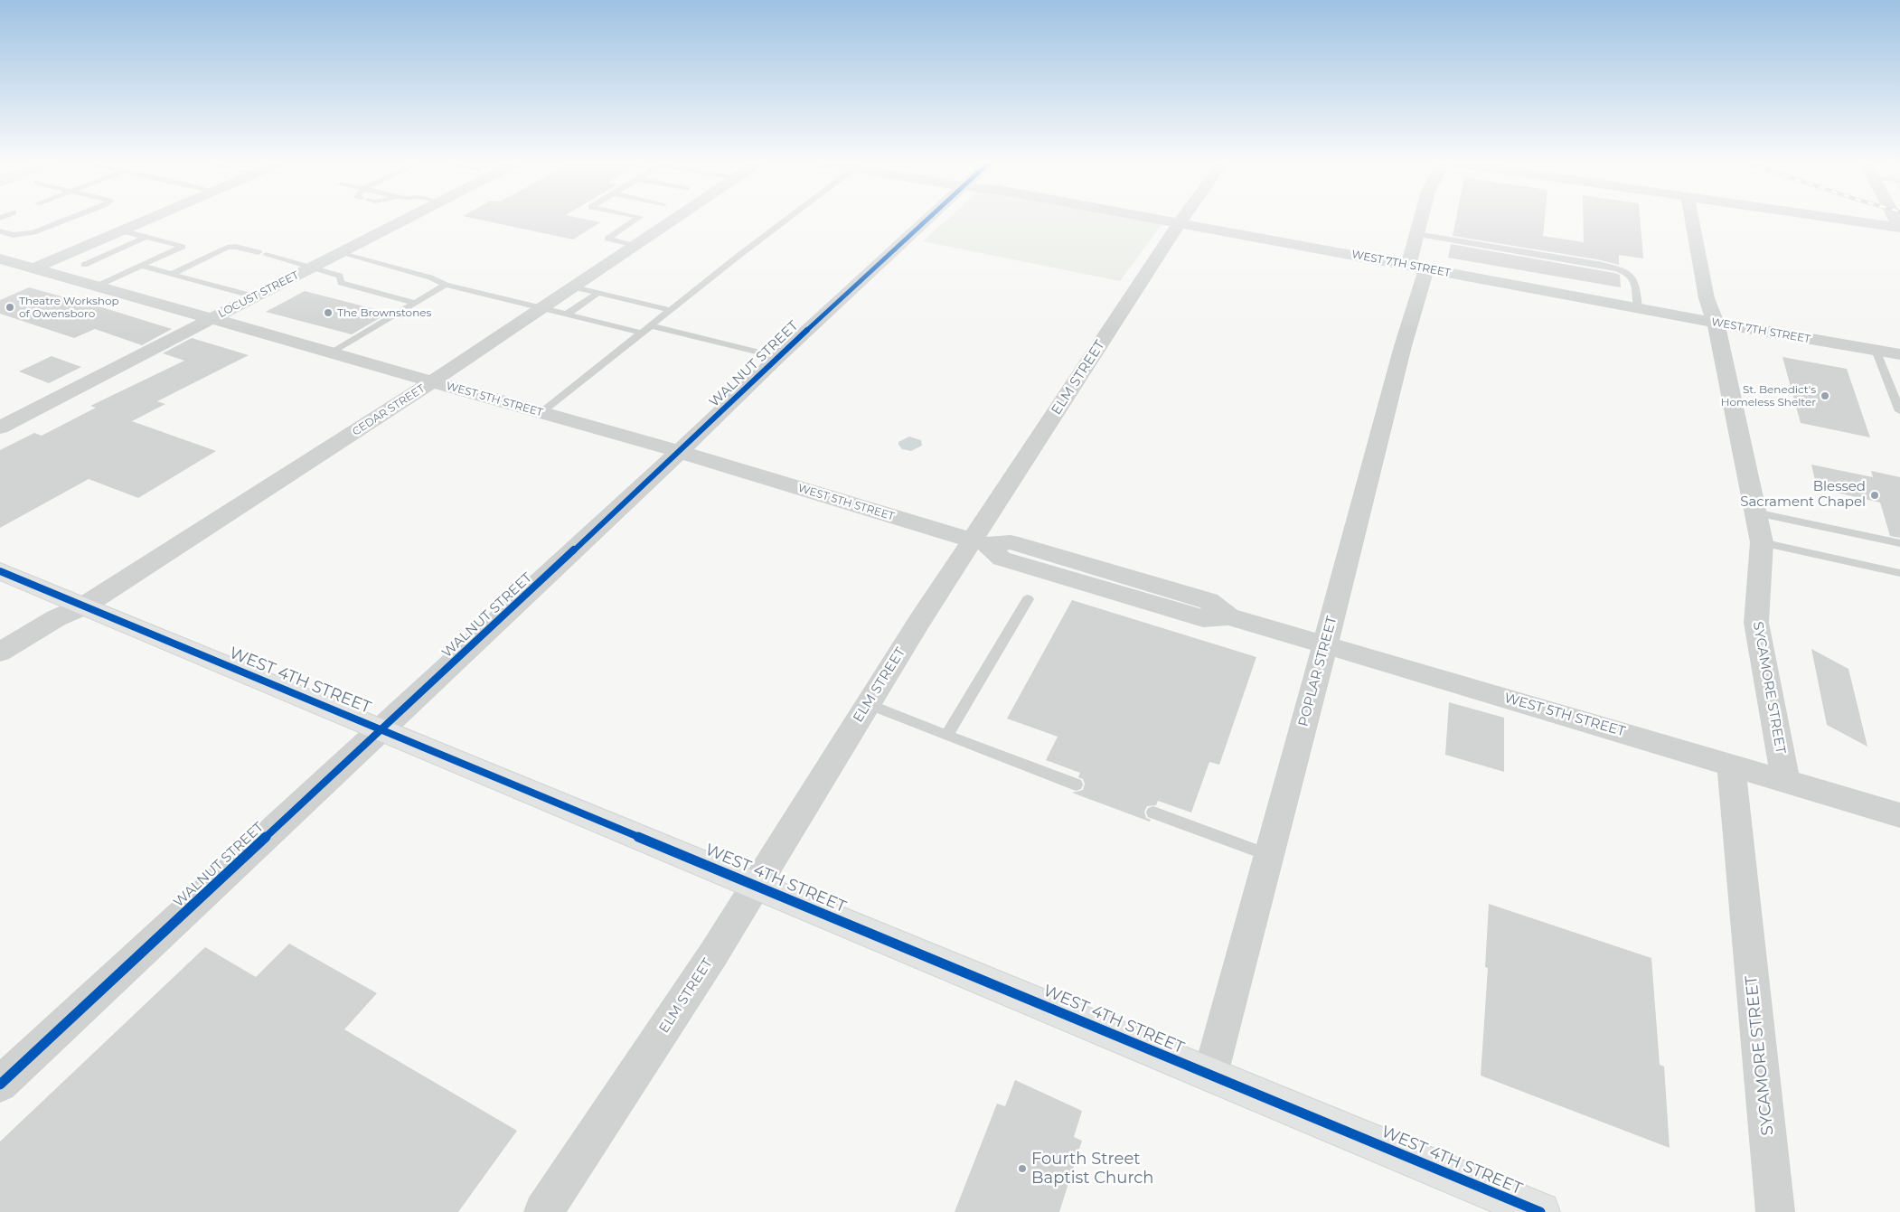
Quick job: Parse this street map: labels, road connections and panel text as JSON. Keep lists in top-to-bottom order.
{
  "streets": {
    "main road": ["WEST 4TH STREET"],
    "street": [
      "WEST 7TH STREET",
      "LOCUST STREET",
      "WALNUT STREET",
      "ELM STREET",
      "WEST 5TH STREET",
      "CEDAR STREET",
      "POPLAR STREET",
      "SYCAMORE STREET"
    ]
  },
  "crossings": [
    ["WEST 7TH STREET", "ELM STREET"],
    ["WEST 7TH STREET", "POPLAR STREET"],
    ["WEST 7TH STREET", "SYCAMORE STREET"],
    ["LOCUST STREET", "WEST 5TH STREET"],
    ["WALNUT STREET", "WEST 5TH STREET"],
    ["WALNUT STREET", "WEST 4TH STREET"],
    ["ELM STREET", "WEST 5TH STREET"],
    ["ELM STREET", "WEST 4TH STREET"],
    ["WEST 5TH STREET", "CEDAR STREET"],
    ["WEST 5TH STREET", "POPLAR STREET"],
    ["WEST 5TH STREET", "SYCAMORE STREET"],
    ["CEDAR STREET", "WEST 4TH STREET"],
    ["POPLAR STREET", "WEST 4TH STREET"]
  ],
  "places": [
    "Theatre Workshop of Owensboro",
    "The Brownstones",
    "St. Benedict's Homeless Shelter",
    "Blessed Sacrament Chapel",
    "Fourth Street Baptist Church"
  ]
}
